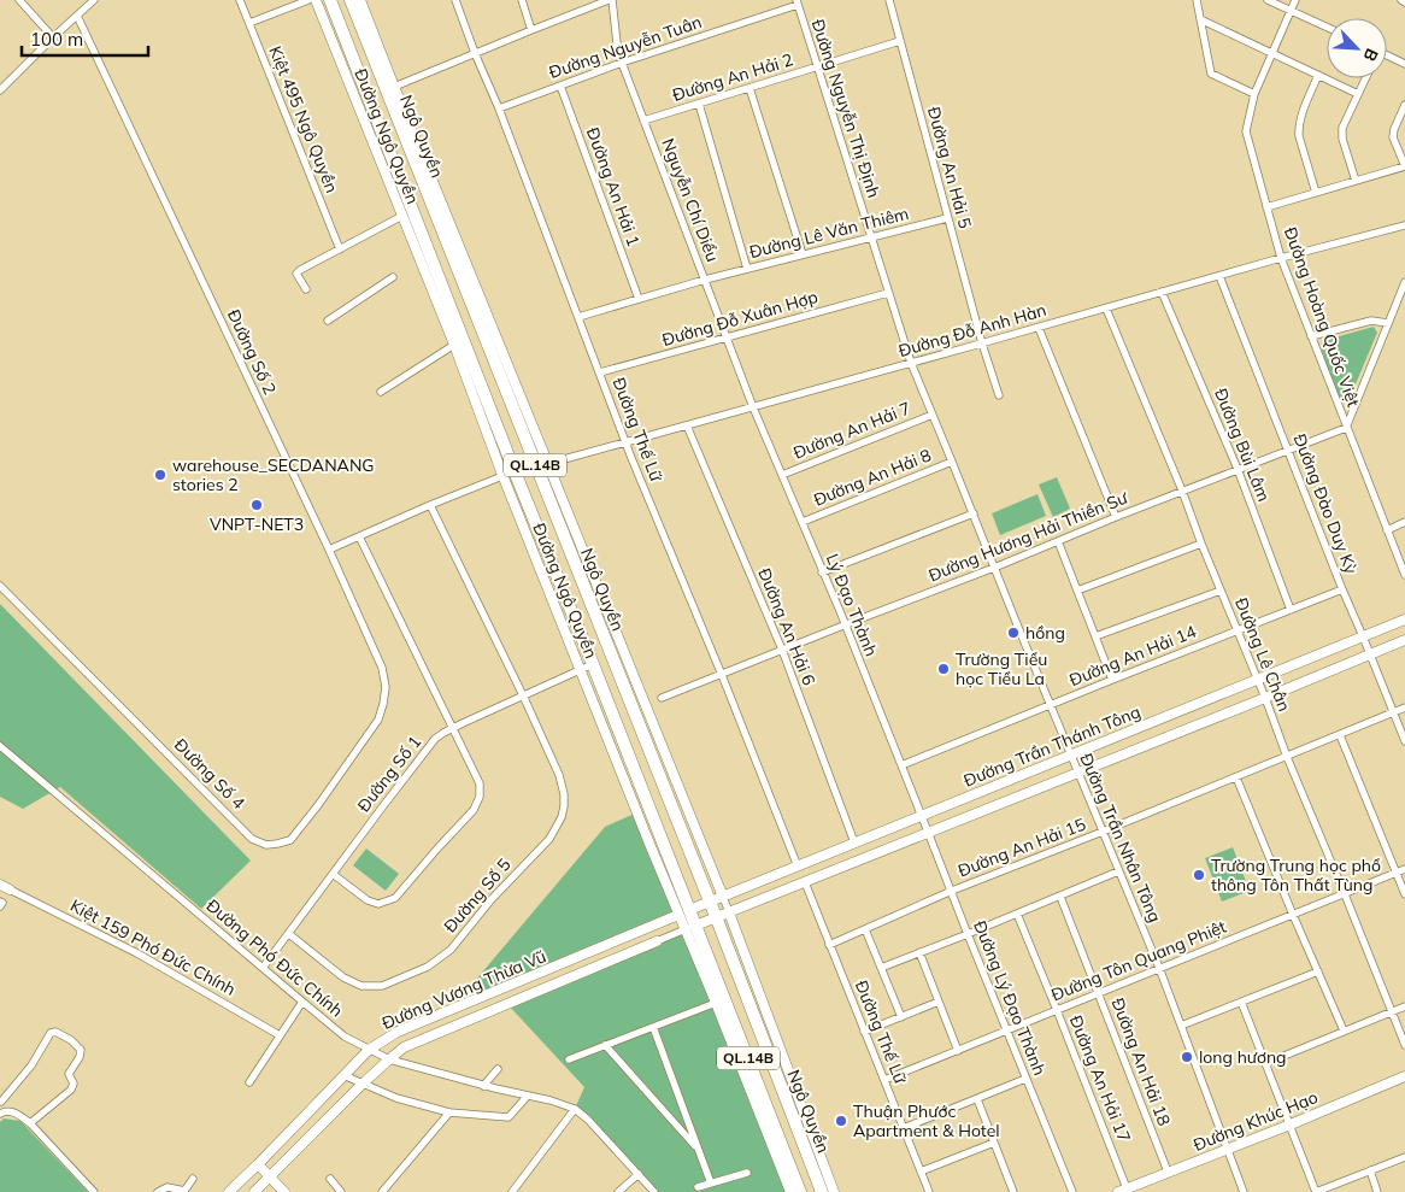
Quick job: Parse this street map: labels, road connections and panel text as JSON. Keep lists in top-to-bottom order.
{
  "streets": {
    "highway": ["Ngô Quyền", "QL.14B"],
    "street": [
      "Đường Nguyễn Tuân",
      "Đường An Hải 2",
      "Đường Nguyễn Thị Định",
      "Kiệt 495 Ngô Quyền",
      "Đường Ngô Quyền",
      "Đường An Hải 5",
      "Đường An Hải 1",
      "Nguyễn Chí Diểu",
      "Đường Lê Văn Thiêm",
      "Đường Hoàng Quốc Việt",
      "Đường Đỗ Xuân Hợp",
      "Đường Đỗ Anh Hàn",
      "Đường Số 2",
      "Đường Thế Lữ",
      "Đường An Hải 7",
      "Đường Bùi Lâm",
      "Đường An Hải 8",
      "Đường Đào Duy Kỳ",
      "Đường Hương Hải Thiền Sư",
      "Lý Đạo Thành",
      "Đường An Hải 6",
      "Đường Lê Chân",
      "Đường An Hải 14",
      "Đường Trần Thánh Tông",
      "Đường Số 4",
      "Đường Số 1",
      "Đường Trần Nhân Tông",
      "Đường An Hải 15",
      "Đường Số 5",
      "Kiệt 159 Phó Đức Chính",
      "Đường Phó Đức Chính",
      "Đường Tôn Quang Phiệt",
      "Đường Vương Thừa Vũ",
      "Đường Lý Đạo Thành",
      "Đường An Hải 18",
      "Đường An Hải 17",
      "Đường Khúc Hạo"
    ]
  },
  "crossings": [
    ["Đường Nguyễn Tuân", "Đường Nguyễn Thị Định"],
    ["Đường Nguyễn Tuân", "Đường An Hải 1"],
    ["Đường Nguyễn Tuân", "Nguyễn Chí Diểu"],
    ["Đường Nguyễn Tuân", "Đường Thế Lữ"],
    ["Đường An Hải 2", "Đường Nguyễn Thị Định"],
    ["Đường An Hải 2", "Đường An Hải 5"],
    ["Đường An Hải 2", "Nguyễn Chí Diểu"],
    ["Đường Nguyễn Thị Định", "Đường Lê Văn Thiêm"],
    ["Đường Nguyễn Thị Định", "Đường Đỗ Xuân Hợp"],
    ["Đường Nguyễn Thị Định", "Đường Đỗ Anh Hàn"],
    ["Đường Nguyễn Thị Định", "Đường Trần Nhân Tông"],
    ["Đường Ngô Quyền", "Ngô Quyền"],
    ["Đường Ngô Quyền", "Đường Đỗ Anh Hàn"],
    ["Đường Ngô Quyền", "QL.14B"],
    ["Đường Ngô Quyền", "Đường Trần Thánh Tông"],
    ["Đường Ngô Quyền", "Đường Số 1"],
    ["Đường Ngô Quyền", "Đường Vương Thừa Vũ"],
    ["Ngô Quyền", "Đường Đỗ Anh Hàn"],
    ["Ngô Quyền", "Đường Trần Thánh Tông"],
    ["Ngô Quyền", "Đường Vương Thừa Vũ"],
    ["Đường An Hải 5", "Đường Lê Văn Thiêm"],
    ["Đường An Hải 5", "Đường Đỗ Anh Hàn"],
    ["Đường An Hải 1", "Đường Lê Văn Thiêm"],
    ["Nguyễn Chí Diểu", "Đường Lê Văn Thiêm"],
    ["Nguyễn Chí Diểu", "Đường Đỗ Xuân Hợp"],
    ["Nguyễn Chí Diểu", "Đường Đỗ Anh Hàn"],
    ["Nguyễn Chí Diểu", "Lý Đạo Thành"],
    ["Đường Lê Văn Thiêm", "Đường Thế Lữ"],
    ["Đường Hoàng Quốc Việt", "Đường Đỗ Anh Hàn"],
    ["Đường Hoàng Quốc Việt", "Đường Hương Hải Thiền Sư"],
    ["Đường Đỗ Xuân Hợp", "Đường Thế Lữ"],
    ["Đường Đỗ Anh Hàn", "Đường Số 2"],
    ["Đường Đỗ Anh Hàn", "Đường Thế Lữ"],
    ["Đường Đỗ Anh Hàn", "Đường Bùi Lâm"],
    ["Đường Đỗ Anh Hàn", "QL.14B"],
    ["Đường Đỗ Anh Hàn", "Đường Đào Duy Kỳ"],
    ["Đường Đỗ Anh Hàn", "Lý Đạo Thành"],
    ["Đường Đỗ Anh Hàn", "Đường An Hải 6"],
    ["Đường Đỗ Anh Hàn", "Đường Lê Chân"],
    ["Đường Đỗ Anh Hàn", "Đường Trần Nhân Tông"],
    ["Đường Số 2", "Đường Số 4"],
    ["Đường Thế Lữ", "Đường Hương Hải Thiền Sư"],
    ["Đường Thế Lữ", "Đường Trần Thánh Tông"],
    ["Đường Thế Lữ", "Đường An Hải 15"],
    ["Đường Thế Lữ", "Đường Tôn Quang Phiệt"],
    ["Đường An Hải 7", "Lý Đạo Thành"],
    ["Đường An Hải 7", "Đường Trần Nhân Tông"],
    ["Đường Bùi Lâm", "Đường Hương Hải Thiền Sư"],
    ["Đường Bùi Lâm", "Đường An Hải 14"],
    ["QL.14B", "Đường Trần Thánh Tông"],
    ["QL.14B", "Đường Số 1"],
    ["QL.14B", "Đường Vương Thừa Vũ"],
    ["Đường An Hải 8", "Lý Đạo Thành"],
    ["Đường An Hải 8", "Đường Trần Nhân Tông"],
    ["Đường Đào Duy Kỳ", "Đường Hương Hải Thiền Sư"],
    ["Đường Đào Duy Kỳ", "Đường An Hải 14"],
    ["Đường Đào Duy Kỳ", "Đường Trần Thánh Tông"],
    ["Đường Đào Duy Kỳ", "Đường An Hải 15"],
    ["Đường Hương Hải Thiền Sư", "Lý Đạo Thành"],
    ["Đường Hương Hải Thiền Sư", "Đường An Hải 6"],
    ["Đường Hương Hải Thiền Sư", "Đường Lê Chân"],
    ["Đường Hương Hải Thiền Sư", "Đường Trần Nhân Tông"],
    ["Lý Đạo Thành", "Đường An Hải 14"],
    ["Lý Đạo Thành", "Đường Trần Thánh Tông"],
    ["Lý Đạo Thành", "Đường Lý Đạo Thành"],
    ["Đường An Hải 6", "Đường Trần Thánh Tông"],
    ["Đường Lê Chân", "Đường An Hải 14"],
    ["Đường Lê Chân", "Đường Trần Thánh Tông"],
    ["Đường Lê Chân", "Đường An Hải 15"],
    ["Đường Lê Chân", "Đường Tôn Quang Phiệt"],
    ["Đường An Hải 14", "Đường Trần Nhân Tông"],
    ["Đường Trần Thánh Tông", "Đường Trần Nhân Tông"],
    ["Đường Trần Thánh Tông", "Đường Vương Thừa Vũ"],
    ["Đường Trần Thánh Tông", "Đường Lý Đạo Thành"],
    ["Đường Số 1", "Đường Số 5"],
    ["Đường Số 1", "Đường Phó Đức Chính"],
    ["Đường Trần Nhân Tông", "Đường An Hải 15"],
    ["Đường Trần Nhân Tông", "Đường Tôn Quang Phiệt"],
    ["Đường Trần Nhân Tông", "Đường Khúc Hạo"],
    ["Đường An Hải 15", "Đường Lý Đạo Thành"],
    ["Đường Phó Đức Chính", "Đường Vương Thừa Vũ"],
    ["Đường Tôn Quang Phiệt", "Đường Lý Đạo Thành"],
    ["Đường Tôn Quang Phiệt", "Đường An Hải 18"],
    ["Đường Tôn Quang Phiệt", "Đường An Hải 17"],
    ["Đường An Hải 18", "Đường Khúc Hạo"],
    ["Đường An Hải 17", "Đường Khúc Hạo"]
  ],
  "places": [
    "warehouse_SECDANANG stories 2",
    "VNPT-NET3",
    "hồng",
    "Trường Tiểu học Tiểu La",
    "Trường Trung học phổ thông Tôn Thất Tùng",
    "long hương",
    "Thuận Phước Apartment & Hotel"
  ],
  "scale_bar": "100 m",
  "north": "bottom right"
}
